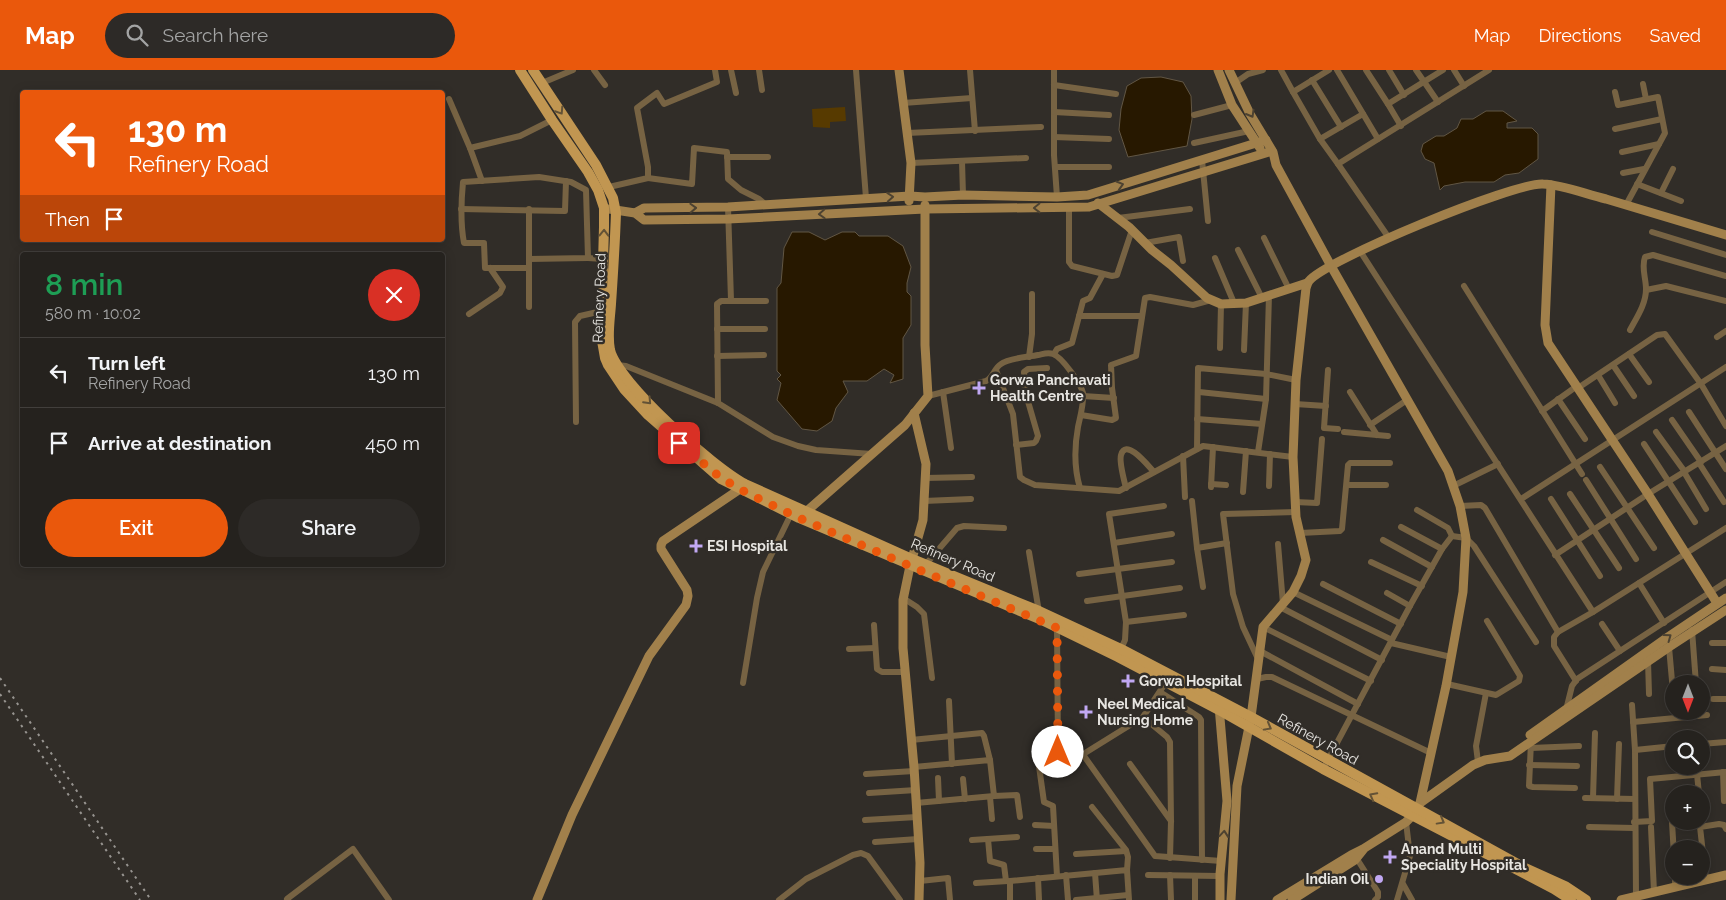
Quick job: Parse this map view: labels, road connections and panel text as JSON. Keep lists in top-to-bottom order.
{
  "streets": {
    "main road": ["Refinery Road"]
  },
  "places": {
    "health": [
      "Gorwa Panchavati Health Centre",
      "ESI Hospital",
      "Gorwa Hospital",
      "Neel Medical Nursing Home",
      "Anand Multi Speciality Hospital"
    ],
    "other": ["Indian Oil"]
  },
  "north": "bottom",
  "page": {
    "header": "Map",
    "search": "Search here",
    "nav": ["Map", "Directions", "Saved"],
    "turn": ["130 m", "Refinery Road"],
    "then": "Then",
    "heading": ["8 min", "580 m · 10:02"],
    "list": [
      {
        "name": "Turn left",
        "note": "Refinery Road",
        "value": "130 m"
      },
      {
        "name": "Arrive at destination",
        "value": "450 m"
      }
    ],
    "buttons": ["Exit", "Share"],
    "map_buttons": ["+", "−"]
  }
}
